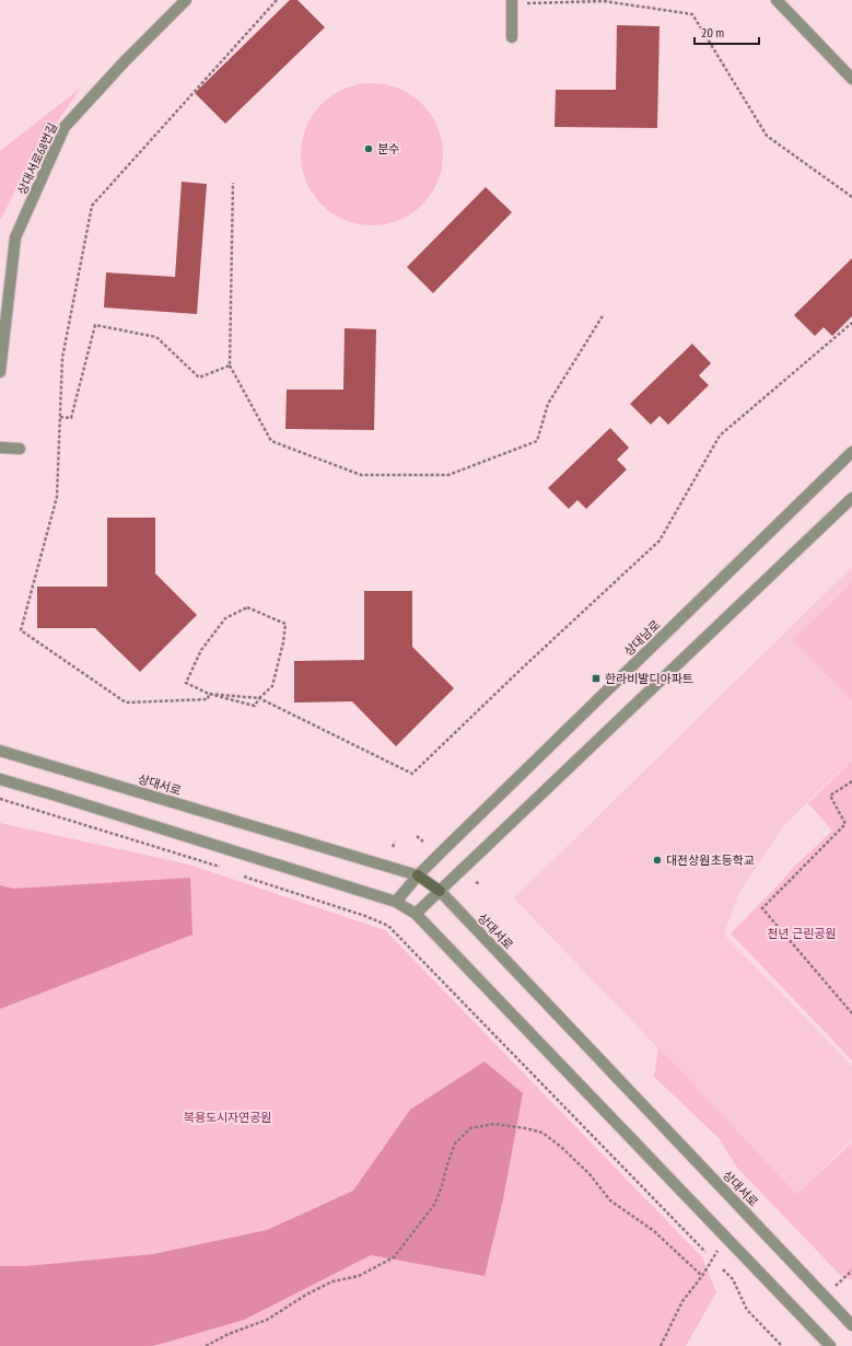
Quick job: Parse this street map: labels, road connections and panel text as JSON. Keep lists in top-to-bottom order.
{
  "streets": {
    "main road": ["상대서로"],
    "street": ["상대서로68번길", "상대남로"]
  },
  "crossings": [
    ["상대남로", "상대서로"]
  ],
  "parks": ["천년 근린공원", "복용도시자연공원"],
  "places": {
    "other": ["분수", "대전상원초등학교"],
    "transit": ["한라비발디아파트"]
  },
  "scale_bar": "20 m"
}
